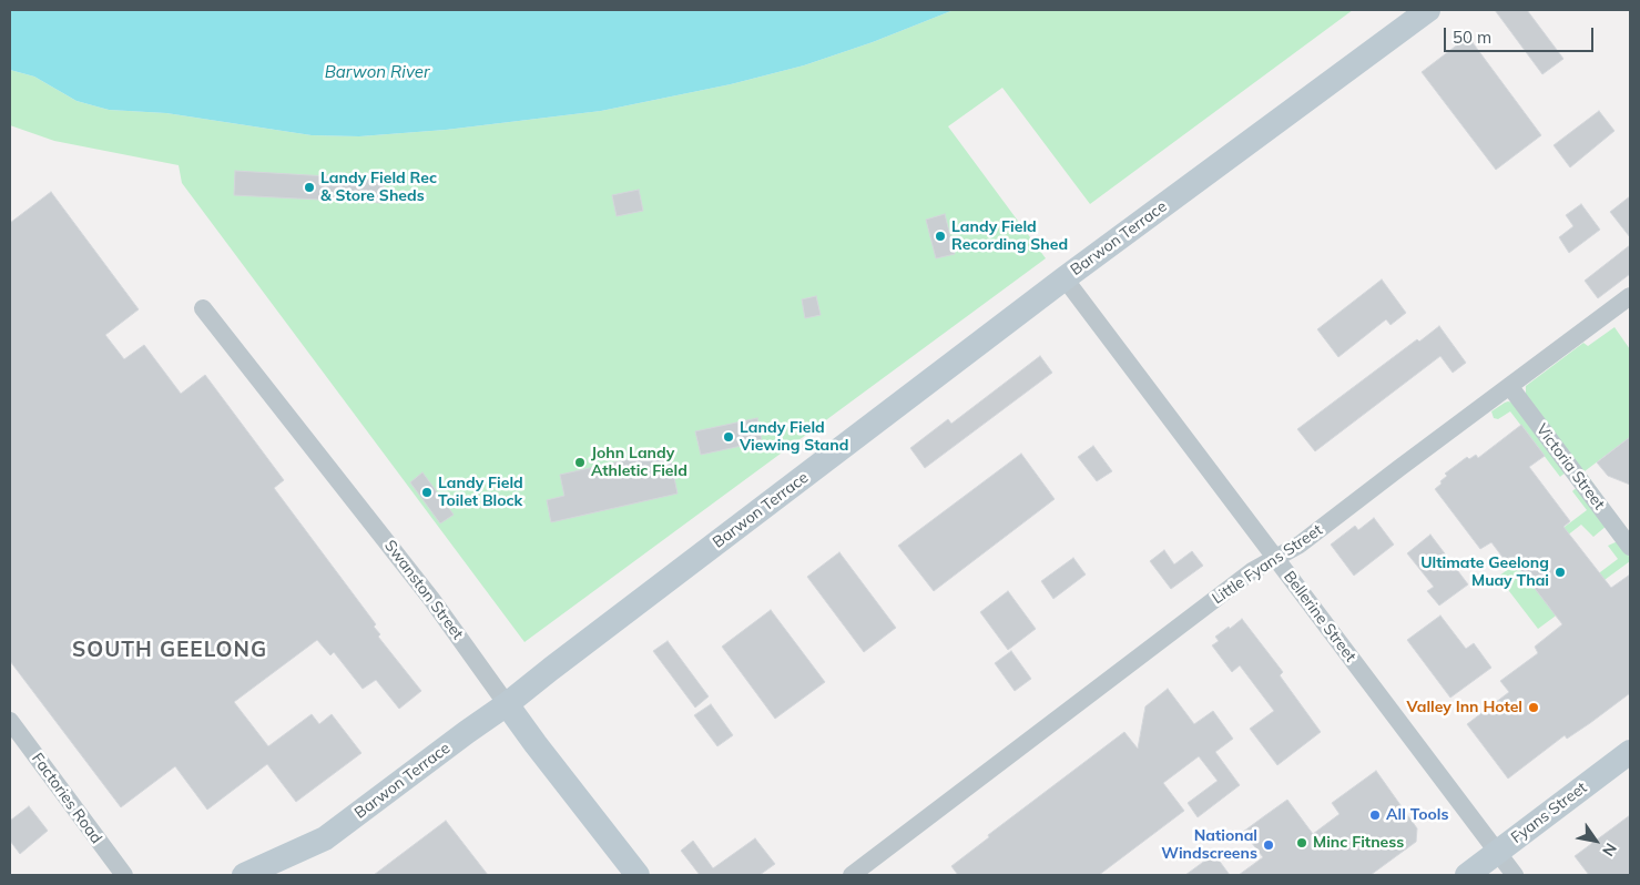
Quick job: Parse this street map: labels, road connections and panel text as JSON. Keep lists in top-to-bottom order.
{
  "streets": {
    "street": [
      "Barwon Terrace",
      "Victoria Street",
      "Little Fyans Street",
      "Swanston Street",
      "Bellerine Street",
      "Factories Road",
      "Fyans Street"
    ]
  },
  "crossings": [
    ["Barwon Terrace", "Swanston Street"],
    ["Barwon Terrace", "Bellerine Street"],
    ["Victoria Street", "Little Fyans Street"],
    ["Little Fyans Street", "Bellerine Street"],
    ["Bellerine Street", "Fyans Street"]
  ],
  "districts": ["SOUTH GEELONG"],
  "water": ["Barwon River"],
  "places": [
    "Landy Field Rec & Store Sheds",
    "Landy Field Recording Shed",
    "Landy Field Viewing Stand",
    "John Landy Athletic Field",
    "Landy Field Toilet Block",
    "Ultimate Geelong Muay Thai",
    "Valley Inn Hotel",
    "All Tools",
    "Minc Fitness",
    "National Windscreens"
  ],
  "scale_bar": "50 m",
  "north": "bottom right"
}
